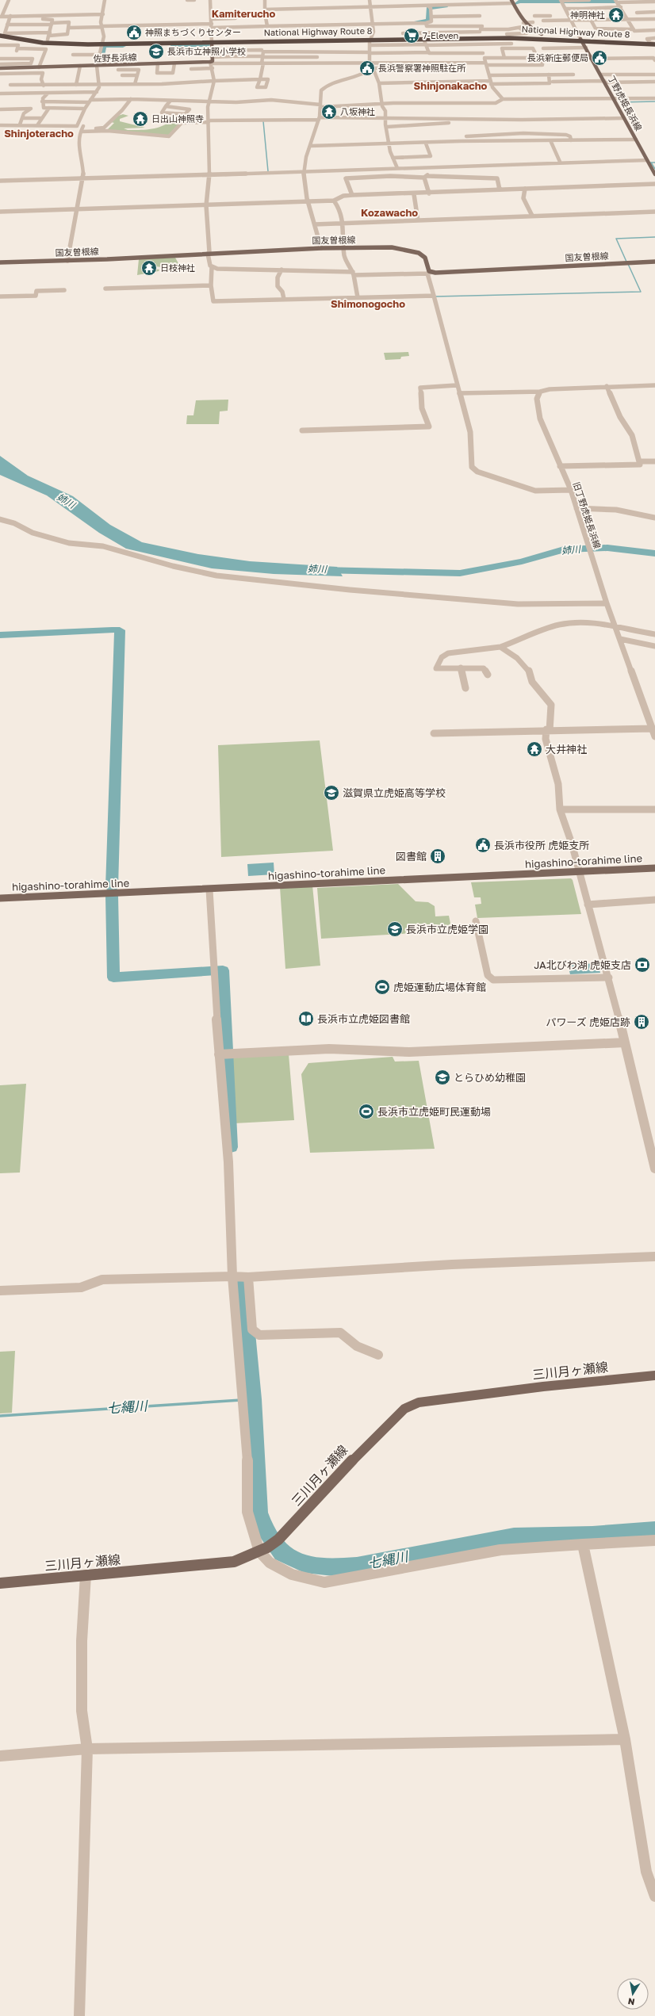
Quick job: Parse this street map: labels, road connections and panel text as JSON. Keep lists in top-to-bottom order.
{
  "streets": {
    "highway": ["National Highway Route 8"],
    "main road": [
      "佐野長浜線",
      "丁野虎姫長浜線",
      "国友曽根線",
      "higashino-torahime line",
      "三川月ヶ瀬線"
    ],
    "street": ["旧丁野虎姫長浜線"]
  },
  "crossings": [
    ["National Highway Route 8", "丁野虎姫長浜線"]
  ],
  "districts": [
    "Kamiterucho",
    "Shinjonakacho",
    "Shinjoteracho",
    "Kozawacho",
    "Shimonogocho"
  ],
  "water": ["姉川", "七縄川"],
  "places": {
    "temple": [
      "神明神社",
      "八坂神社",
      "日出山神照寺",
      "日枝神社",
      "大井神社"
    ],
    "public building": [
      "神照まちづくりセンター",
      "長浜新庄郵便局",
      "長浜警察署神照駐在所",
      "長浜市役所 虎姫支所"
    ],
    "supermarket": ["7-Eleven"],
    "school or university": [
      "長浜市立神照小学校",
      "滋賀県立虎姫高等学校",
      "長浜市立虎姫学園",
      "とらひめ幼稚園"
    ],
    "building": ["図書館", "パワーズ 虎姫店跡"],
    "bank": ["JA北びわ湖 虎姫支店"],
    "sports": ["虎姫運動広場体育館", "長浜市立虎姫町民運動場"],
    "library": ["長浜市立虎姫図書館"]
  },
  "north": "bottom"
}
